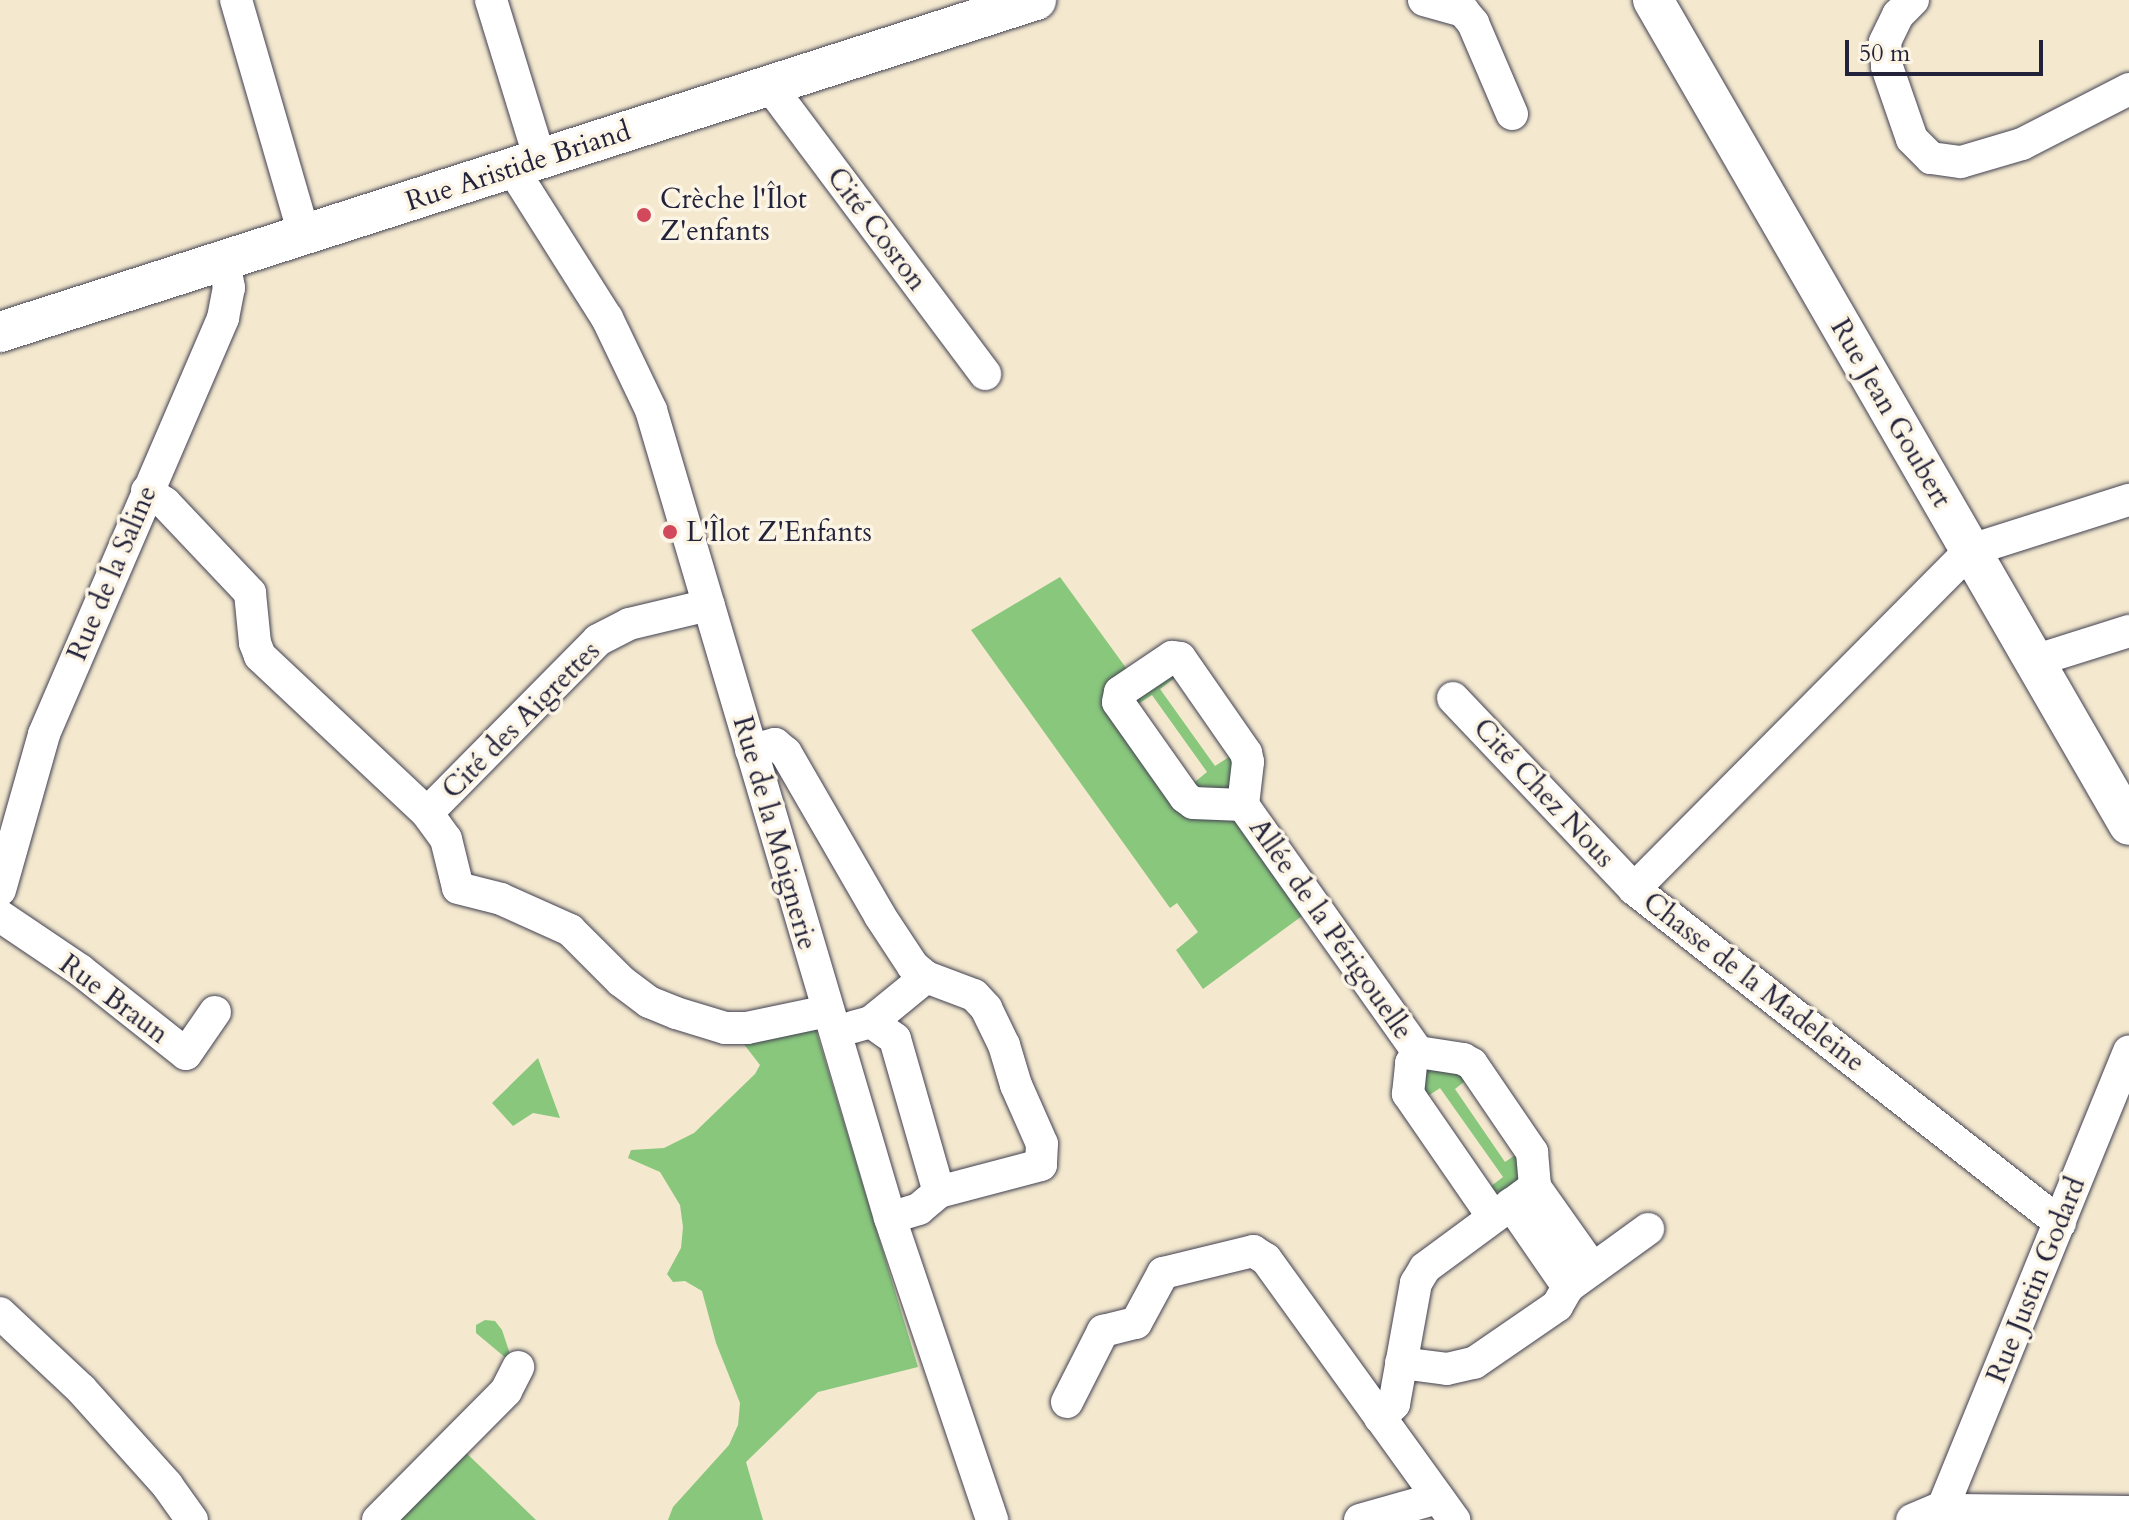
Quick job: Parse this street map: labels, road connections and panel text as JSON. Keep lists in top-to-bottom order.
{
  "streets": {
    "main road": ["Rue Aristide Briand", "Rue Jean Goubert"],
    "street": [
      "Cité Cosron",
      "Rue de la Saline",
      "Cité des Aigrettes",
      "Cité Chez Nous",
      "Rue de la Moignerie",
      "Allée de la Périgouelle",
      "Chasse de la Madeleine",
      "Rue Braun",
      "Rue Justin Godard"
    ]
  },
  "crossings": [
    ["Rue Aristide Briand", "Cité Cosron"],
    ["Rue Aristide Briand", "Rue de la Saline"],
    ["Rue Aristide Briand", "Rue de la Moignerie"],
    ["Rue Jean Goubert", "Chasse de la Madeleine"],
    ["Rue de la Saline", "Cité des Aigrettes"],
    ["Cité des Aigrettes", "Rue de la Moignerie"],
    ["Cité Chez Nous", "Chasse de la Madeleine"],
    ["Chasse de la Madeleine", "Rue Justin Godard"]
  ],
  "places": ["Crèche l'Îlot Z'enfants", "L'Îlot Z'Enfants"],
  "scale_bar": "50 m"
}
